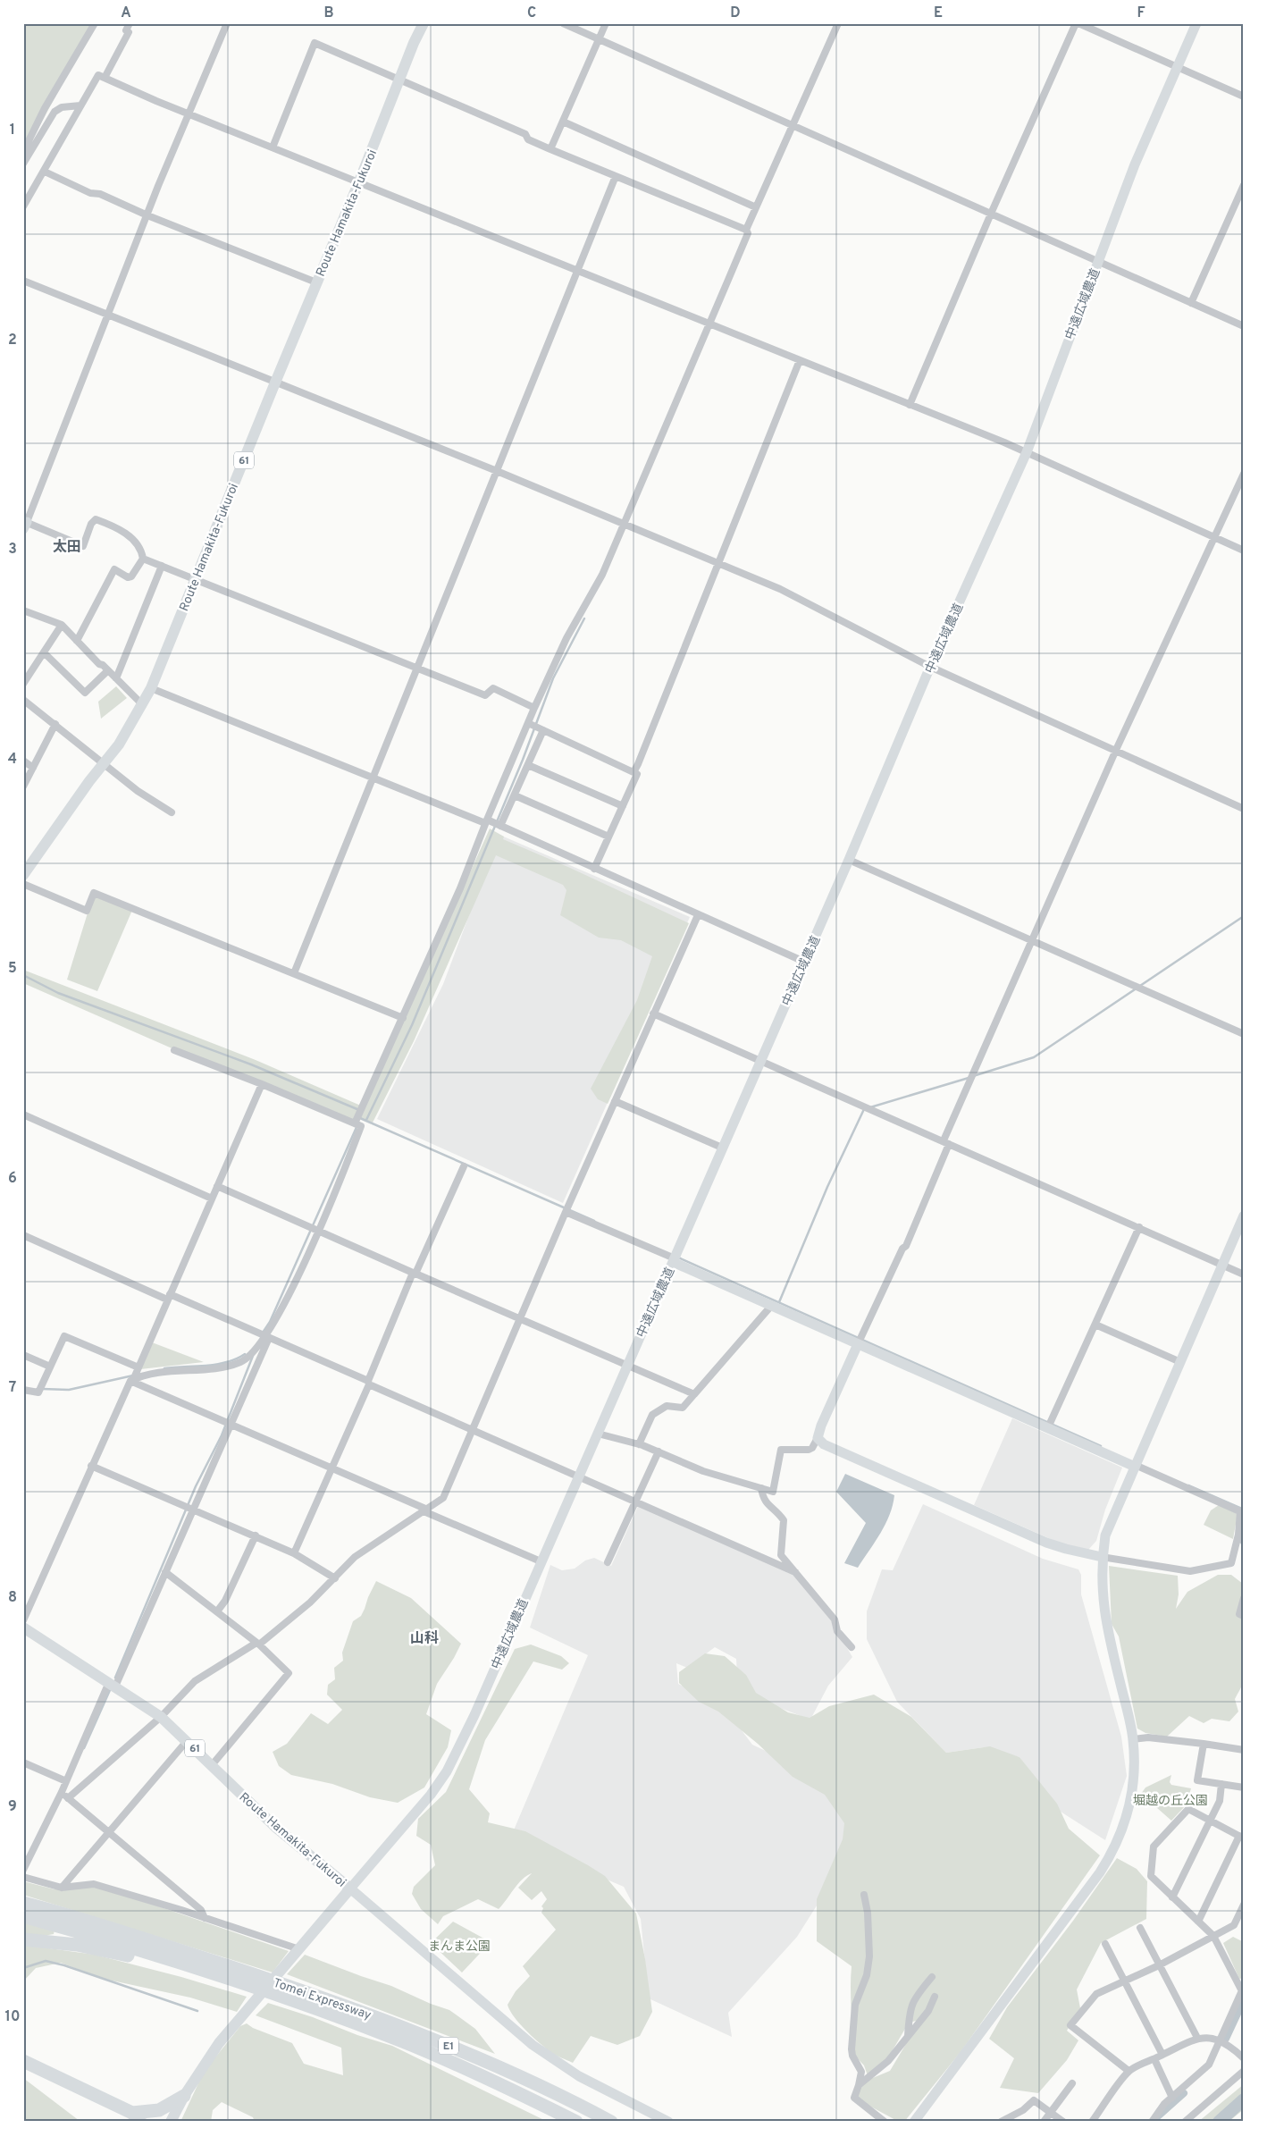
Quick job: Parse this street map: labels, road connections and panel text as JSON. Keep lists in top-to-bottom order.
{
  "streets": {
    "highway": ["Tomei Expressway", "E1"],
    "main road": ["Route Hamakita-Fukuroi", "61"],
    "street": ["中遠広域農道"]
  },
  "crossings": [
    ["Route Hamakita-Fukuroi", "中遠広域農道"]
  ],
  "districts": ["太田", "山科"],
  "parks": ["堀越の丘公園", "まんま公園"],
  "grid": {
    "columns": [
      "A",
      "B",
      "C",
      "D",
      "E",
      "F"
    ],
    "rows": [
      "1",
      "2",
      "3",
      "4",
      "5",
      "6",
      "7",
      "8",
      "9",
      "10"
    ]
  }
}
